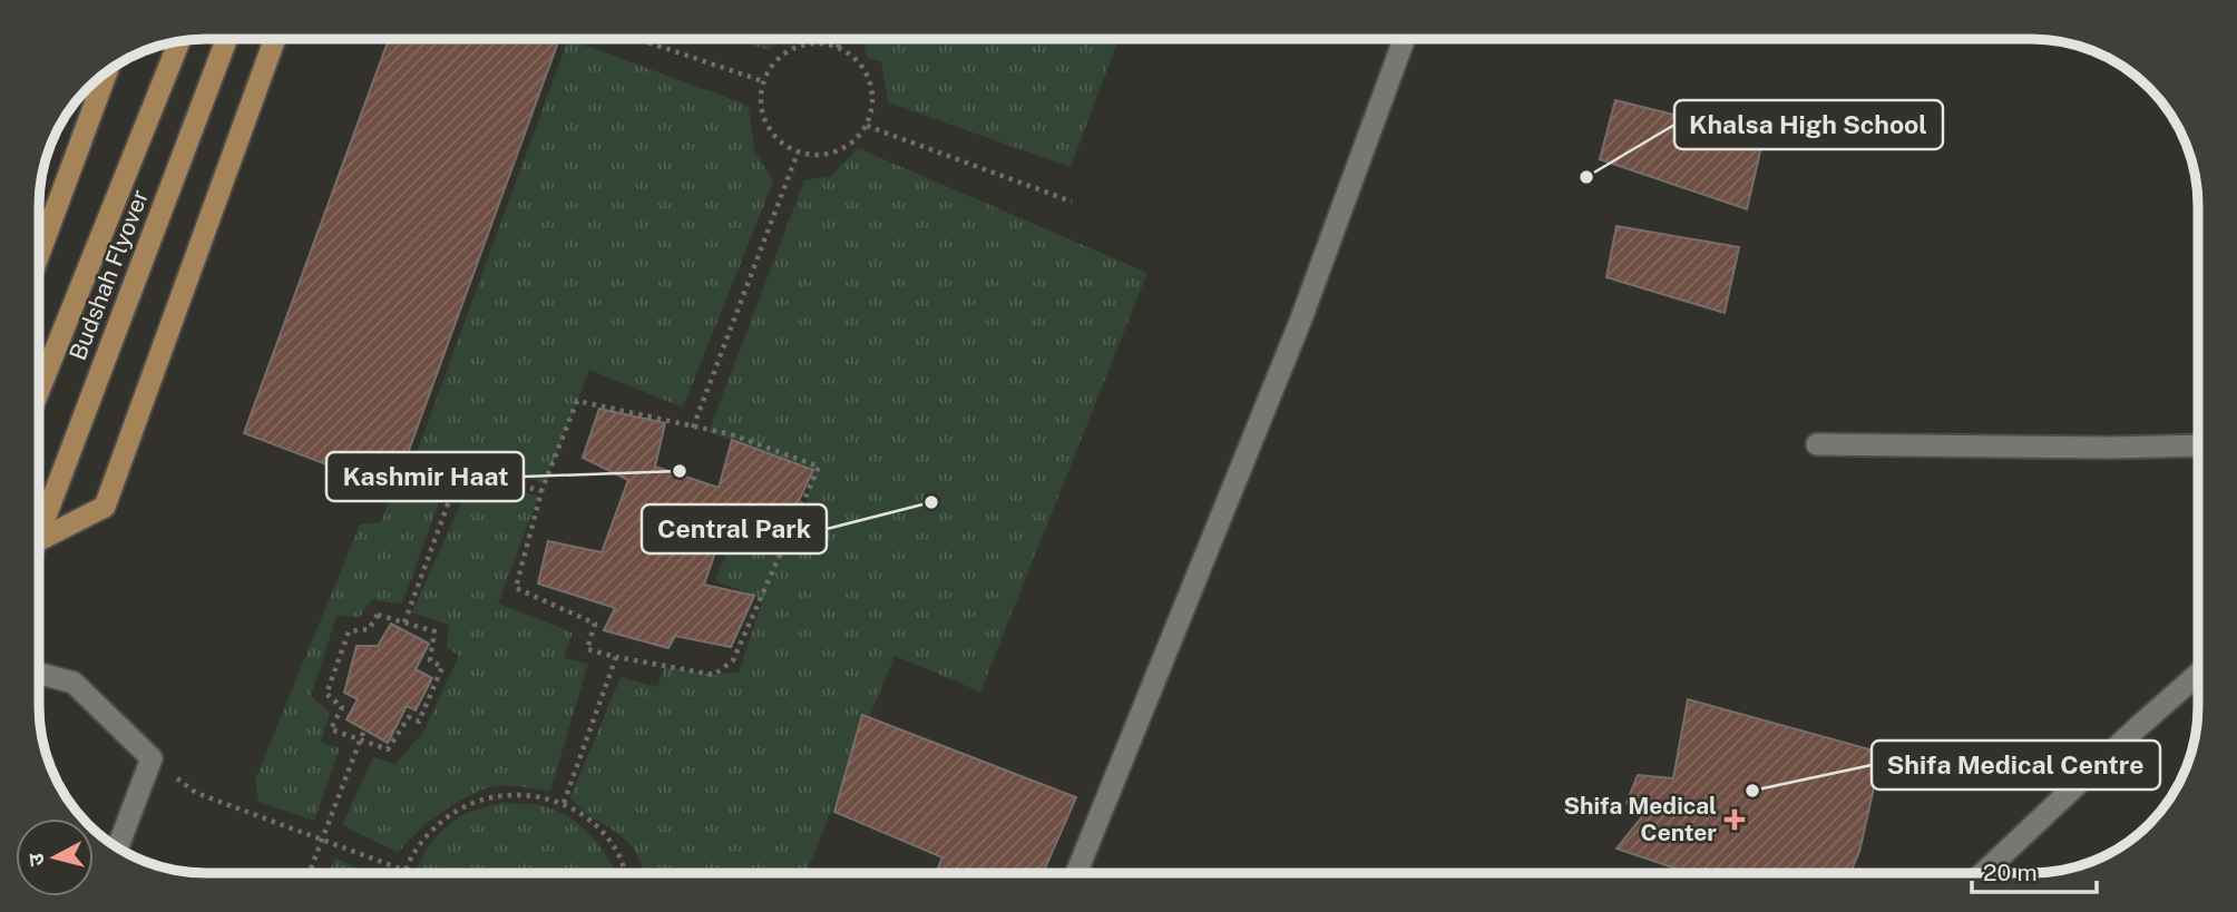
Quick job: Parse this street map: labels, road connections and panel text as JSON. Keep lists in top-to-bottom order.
{
  "streets": {
    "main road": ["Budshah Flyover"]
  },
  "places": {
    "other": [
      "Khalsa High School",
      "Kashmir Haat",
      "Central Park",
      "Shifa Medical Centre"
    ],
    "health": ["Shifa Medical Center"]
  },
  "scale_bar": "20 m",
  "north": "left"
}
